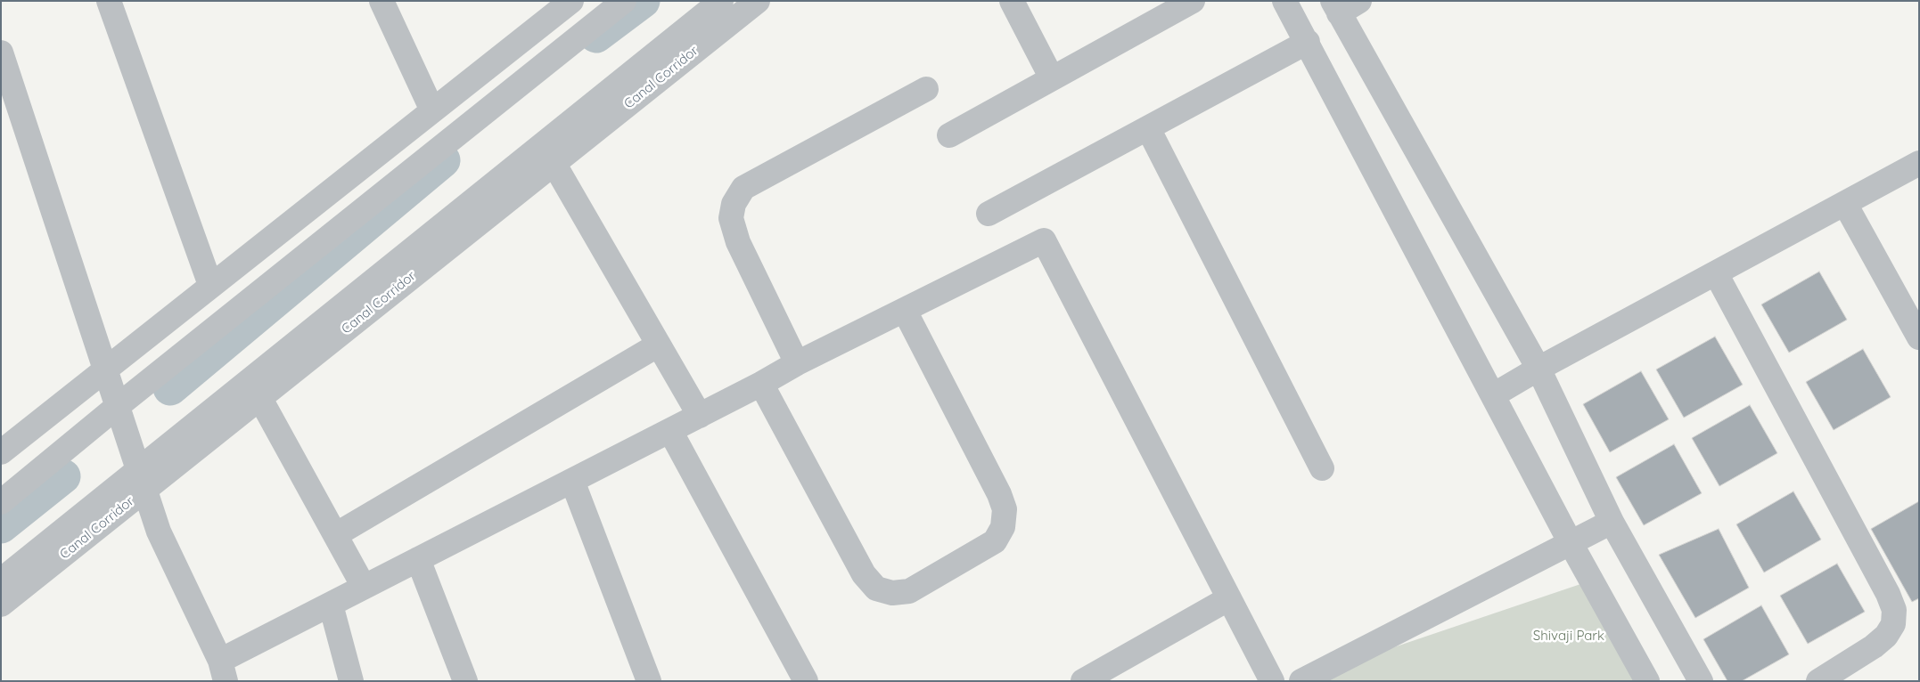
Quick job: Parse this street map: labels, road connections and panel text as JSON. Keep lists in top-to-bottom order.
{
  "streets": {
    "street": ["Canal Corridor"]
  },
  "parks": ["Shivaji Park"]
}
